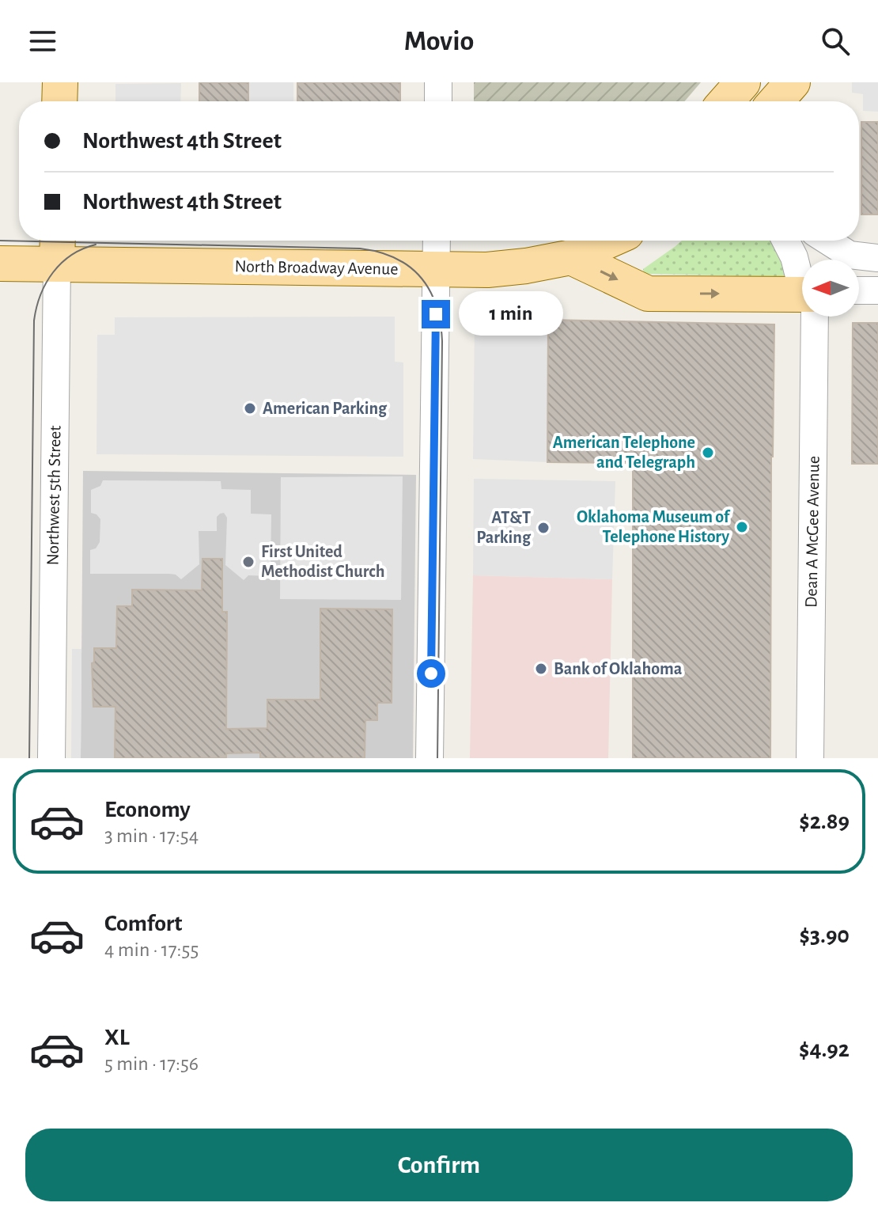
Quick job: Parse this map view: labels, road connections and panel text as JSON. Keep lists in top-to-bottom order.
{
  "streets": {
    "main road": ["North Broadway Avenue"],
    "street": ["Northwest 5th Street", "Dean A McGee Avenue"]
  },
  "crossings": [
    ["North Broadway Avenue", "Northwest 5th Street"]
  ],
  "places": [
    "American Parking",
    "American Telephone and Telegraph",
    "Oklahoma Museum of Telephone History",
    "AT&T Parking",
    "First United Methodist Church",
    "Bank of Oklahoma"
  ],
  "north": "left",
  "page": {
    "header": "Movio",
    "banner": ["Northwest 4th Street", "Northwest 4th Street"],
    "bubble": "1 min",
    "list": [
      {
        "name": "Economy",
        "note": "3 min · 17:54",
        "value": "$2.89"
      },
      {
        "name": "Comfort",
        "note": "4 min · 17:55",
        "value": "$3.90"
      },
      {
        "name": "XL",
        "note": "5 min · 17:56",
        "value": "$4.92"
      }
    ],
    "buttons": "Confirm"
  }
}
